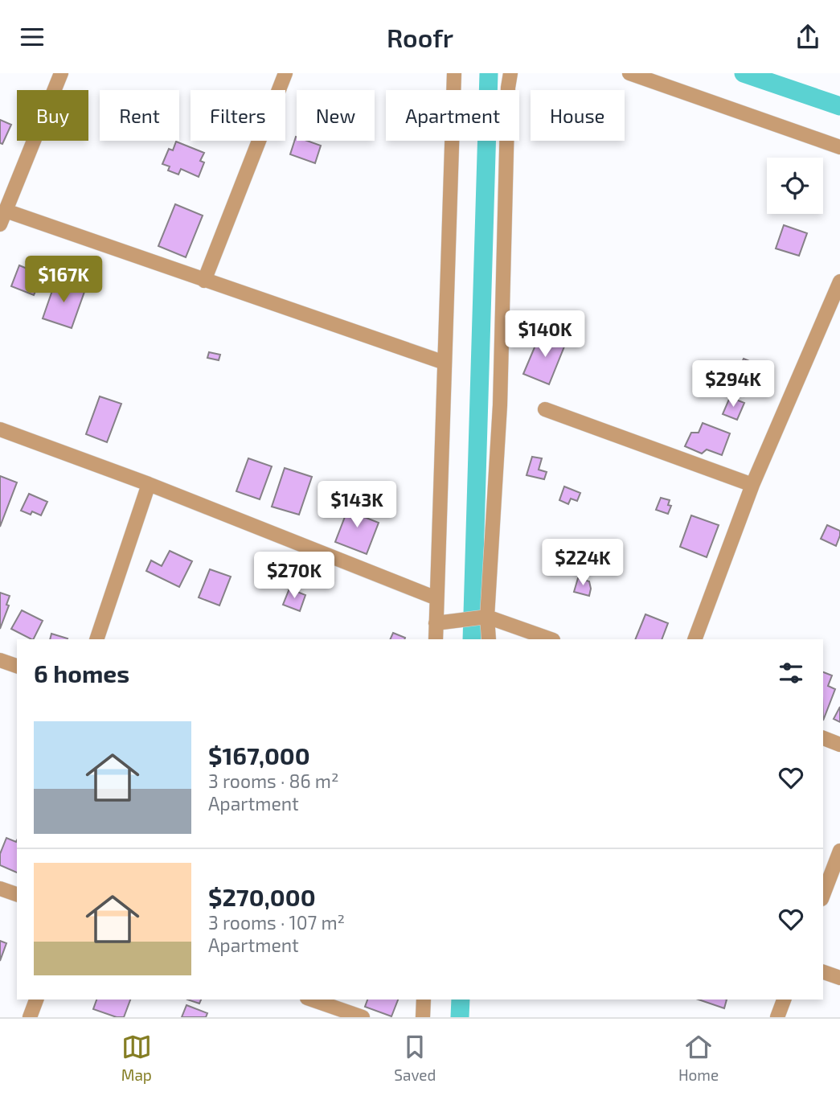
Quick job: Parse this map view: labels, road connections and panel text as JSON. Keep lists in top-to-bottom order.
{
  "page": {
    "header": "Roofr",
    "chip": [
      "Buy",
      "Rent",
      "Filters",
      "New",
      "Apartment",
      "House"
    ],
    "price": [
      "$167K",
      "$140K",
      "$294K",
      "$143K",
      "$224K",
      "$270K"
    ],
    "heading": "6 homes",
    "list": [
      {
        "name": "$167,000",
        "note": "3 rooms · 86 m² · Apartment"
      },
      {
        "name": "$270,000",
        "note": "3 rooms · 107 m² · Apartment"
      }
    ],
    "tabs": ["Map", "Saved", "Home"]
  }
}
